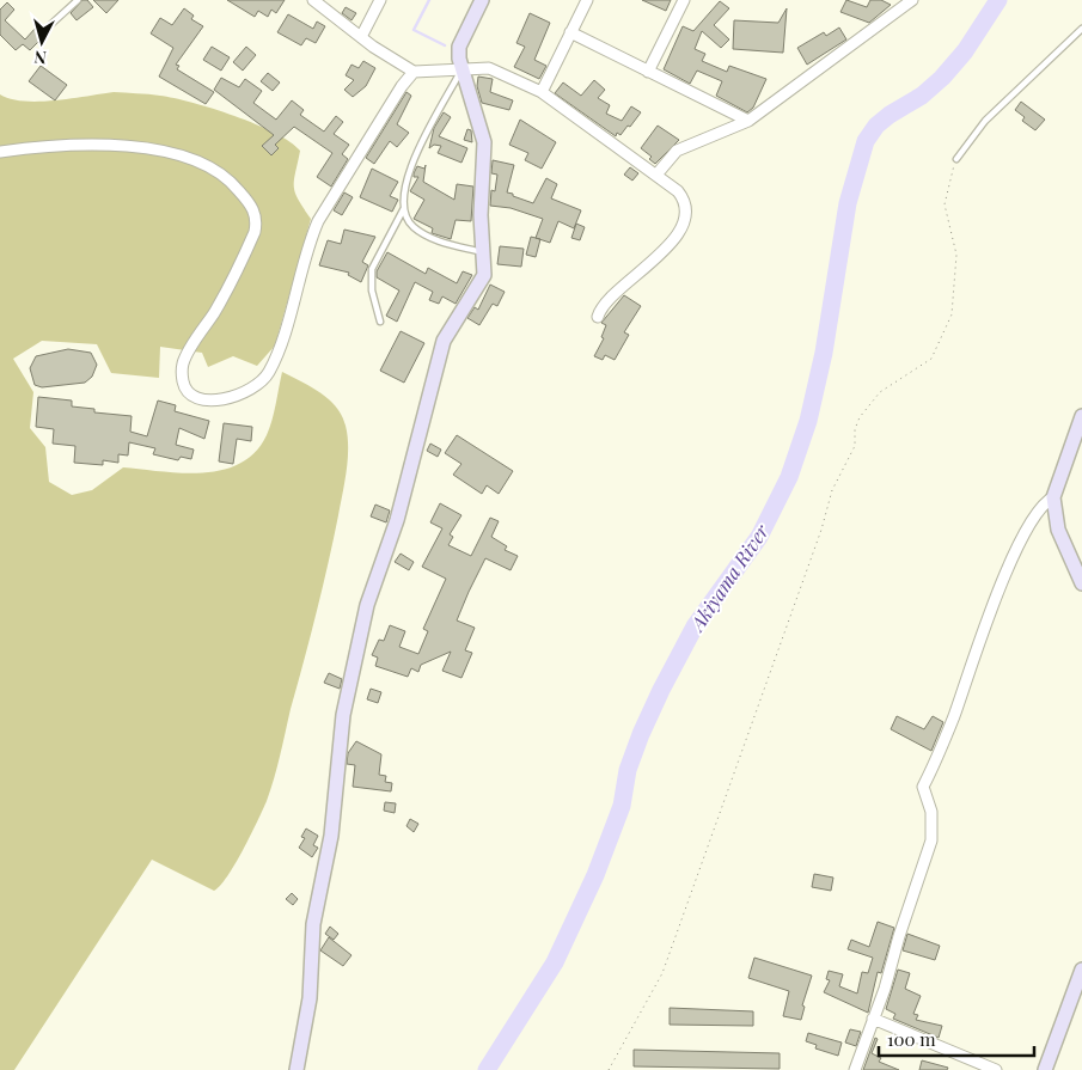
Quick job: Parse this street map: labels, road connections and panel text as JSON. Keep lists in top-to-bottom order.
{
  "water": ["Akiyama River"],
  "scale_bar": "100 m",
  "north": "bottom"
}
